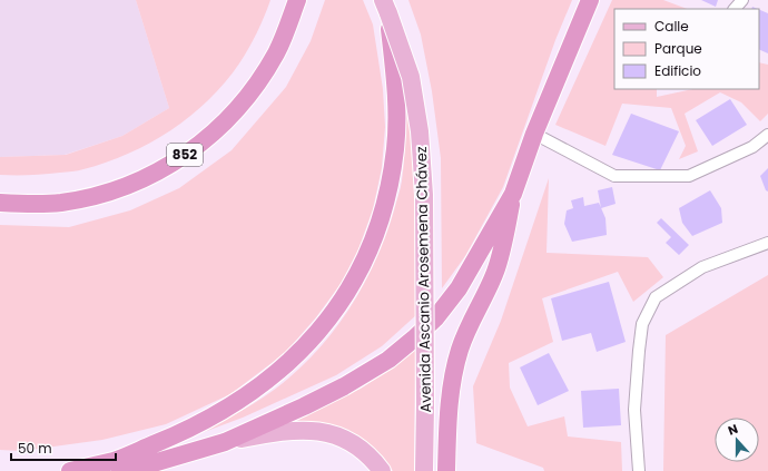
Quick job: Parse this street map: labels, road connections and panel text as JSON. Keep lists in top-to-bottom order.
{
  "streets": {
    "highway": ["852"],
    "main road": ["Avenida Ascanio Arosemena Chávez"]
  },
  "legend": ["Calle", "Parque", "Edificio"],
  "scale_bar": "50 m",
  "north": "top"
}
